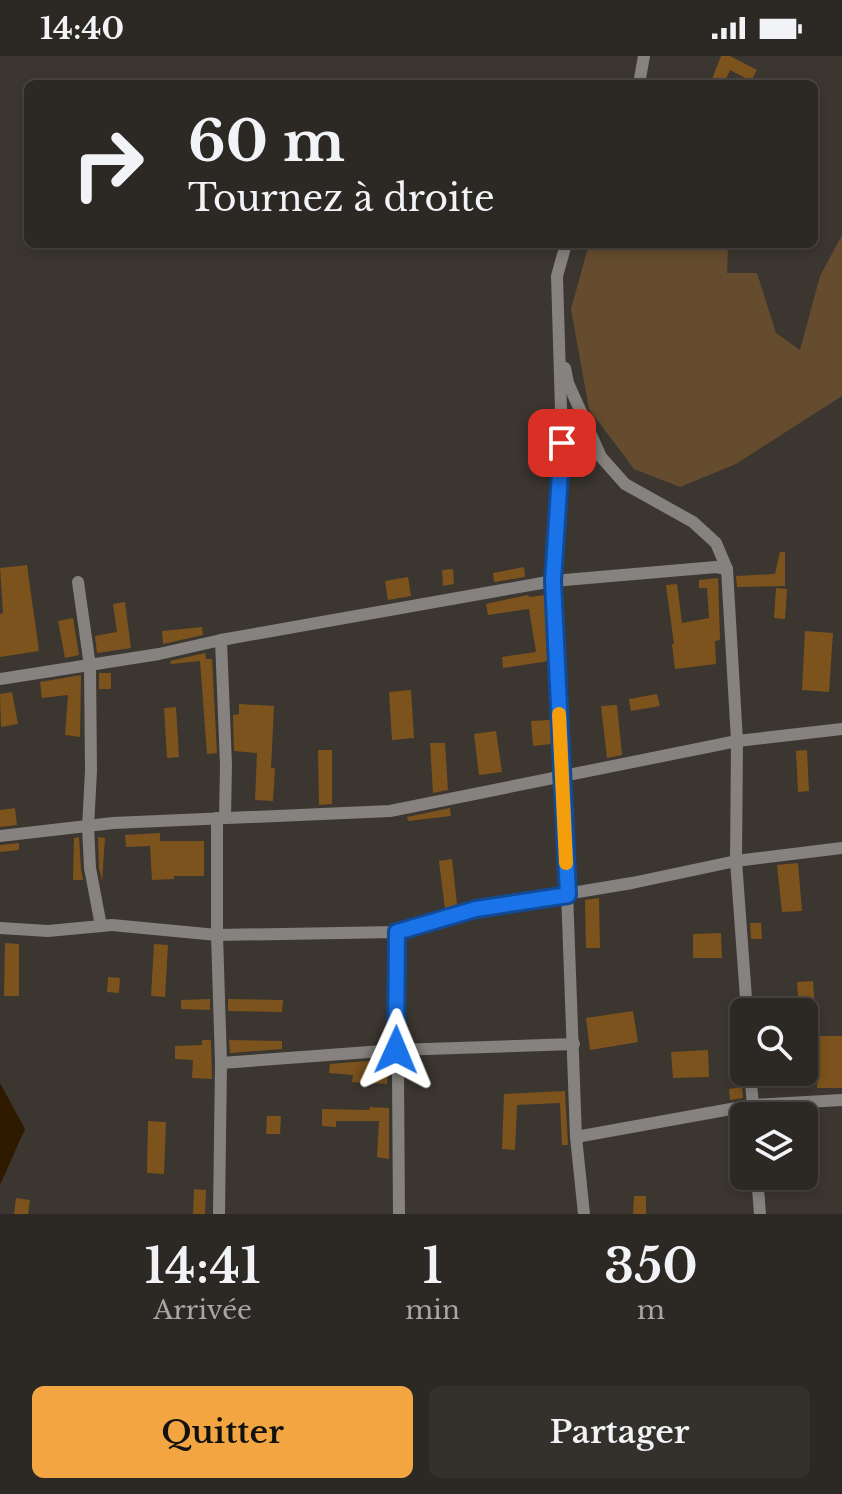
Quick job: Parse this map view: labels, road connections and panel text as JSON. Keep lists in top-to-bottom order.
{
  "page": {
    "status": "14:40",
    "turn": ["60 m", "Tournez à droite"],
    "eta": [
      "14:41",
      "Arrivée",
      "1",
      "min",
      "350",
      "m"
    ],
    "buttons": ["Quitter", "Partager"]
  }
}
